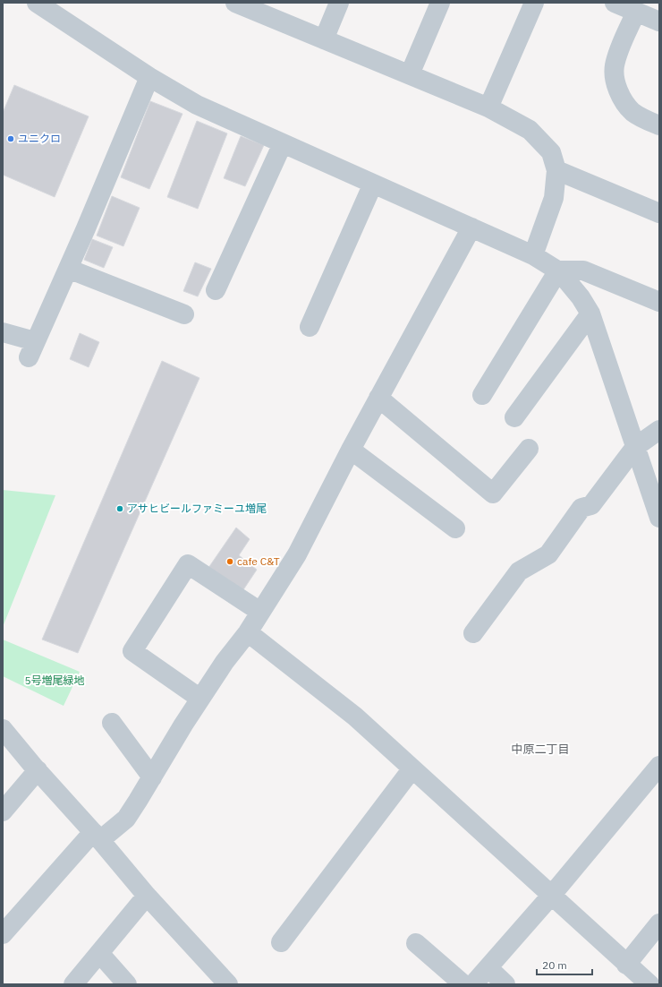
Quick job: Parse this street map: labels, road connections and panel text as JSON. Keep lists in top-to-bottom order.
{
  "districts": ["中原二丁目"],
  "parks": ["5号増尾緑地"],
  "places": ["ユニクロ", "アサヒビールファミーユ増尾", "cafe C&T"],
  "scale_bar": "20 m"
}
